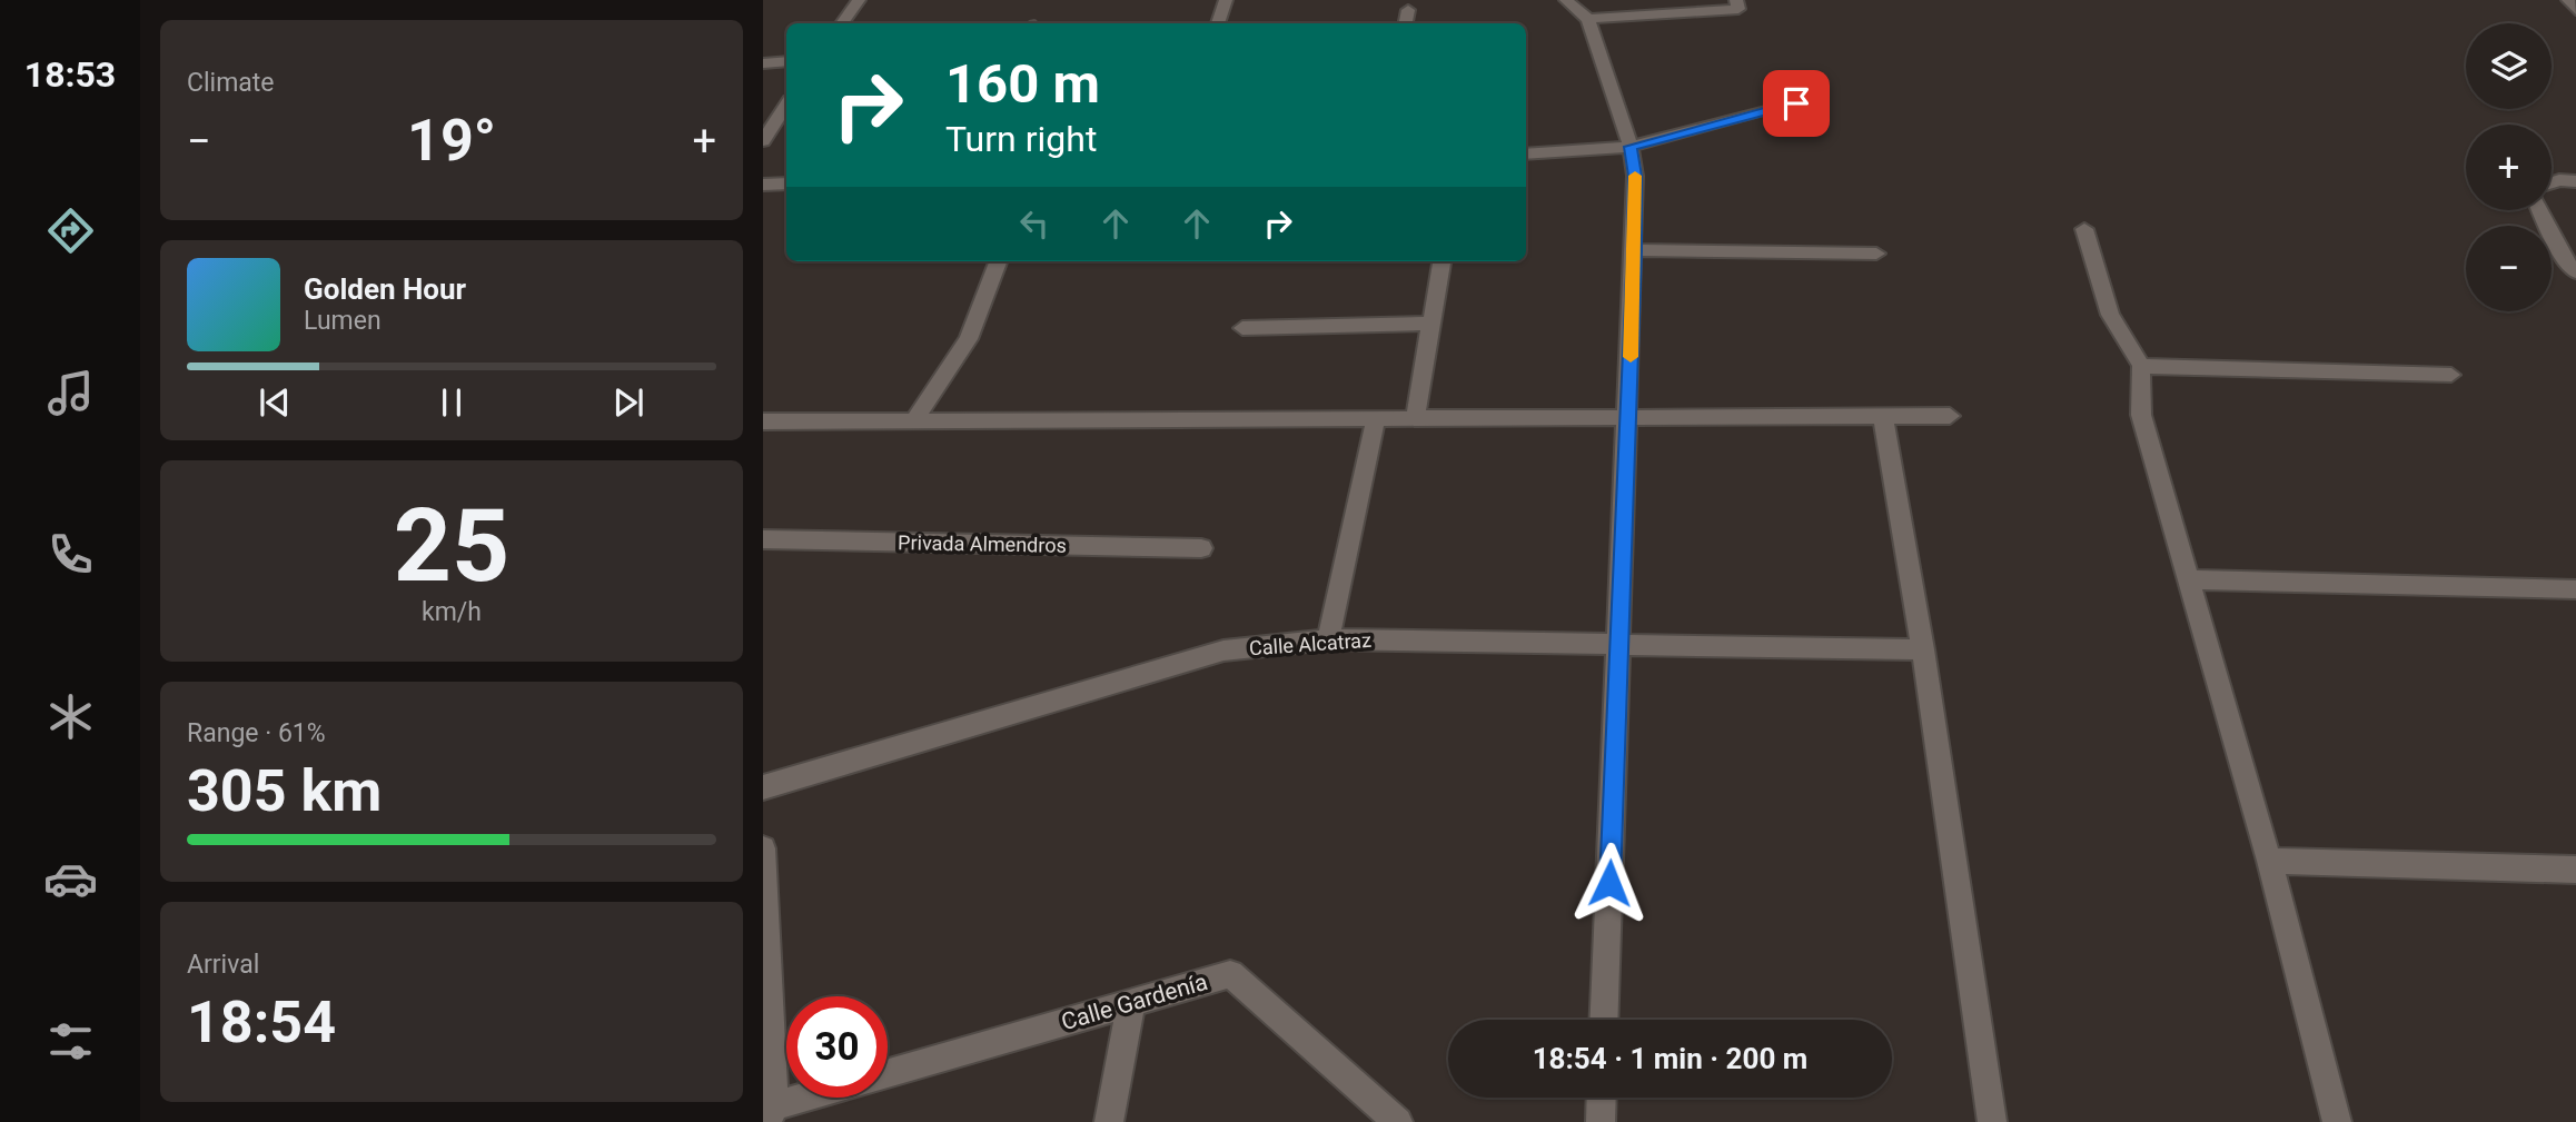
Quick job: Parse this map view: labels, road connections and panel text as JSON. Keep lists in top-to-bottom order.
{
  "streets": {
    "street": ["Privada Almendros", "Calle Alcatraz", "Calle Gardenía"]
  },
  "page": {
    "tabs": "18:53",
    "tile": [
      "Climate",
      ["25", "km/h"],
      ["Range · 61%", "305 km"],
      ["Arrival", "18:54"]
    ],
    "map_buttons": ["+", "−"],
    "turn": ["160 m", "Turn right"],
    "heat": ["−", "19°", "+"],
    "song": ["Golden Hour", "Lumen"],
    "limit": "30",
    "trip": "18:54 · 1 min · 200 m"
  }
}
